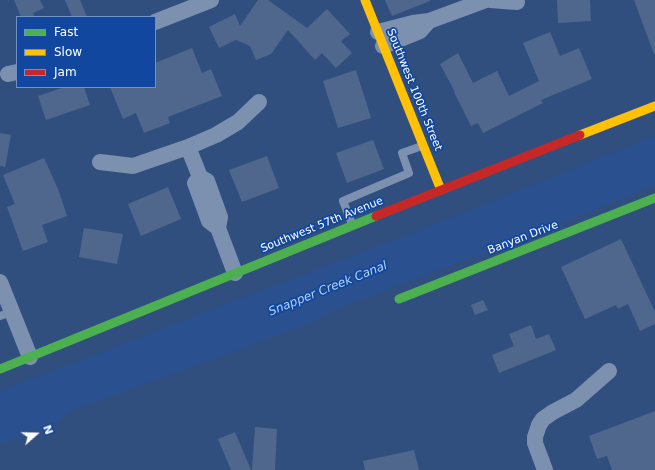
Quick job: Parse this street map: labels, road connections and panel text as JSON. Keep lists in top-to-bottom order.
{
  "streets": {
    "main road": ["Southwest 100th Street", "Southwest 57th Avenue", "Banyan Drive"]
  },
  "crossings": [
    ["Southwest 100th Street", "Southwest 57th Avenue"]
  ],
  "water": ["Snapper Creek Canal"],
  "legend": ["Fast", "Slow", "Jam"],
  "north": "right"
}
